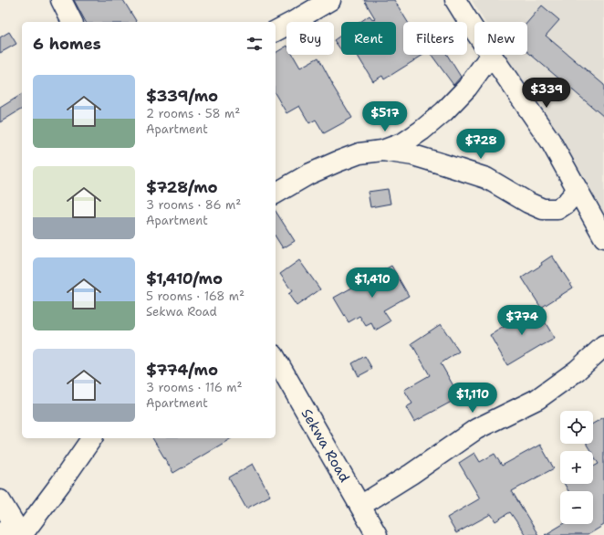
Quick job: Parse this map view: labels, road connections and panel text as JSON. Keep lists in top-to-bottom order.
{
  "streets": {
    "street": ["Sekwa Road"]
  },
  "page": {
    "chip": [
      "Buy",
      "Rent",
      "Filters",
      "New"
    ],
    "heading": "6 homes",
    "list": [
      {
        "name": "$339/mo",
        "note": "2 rooms · 58 m² · Apartment"
      },
      {
        "name": "$728/mo",
        "note": "3 rooms · 86 m² · Apartment"
      },
      {
        "name": "$1,410/mo",
        "note": "5 rooms · 168 m² · Sekwa Road"
      },
      {
        "name": "$774/mo",
        "note": "3 rooms · 116 m² · Apartment"
      }
    ],
    "price": [
      "$339",
      "$517",
      "$728",
      "$1,410",
      "$774",
      "$1,110"
    ],
    "map_buttons": ["+", "−"]
  }
}
